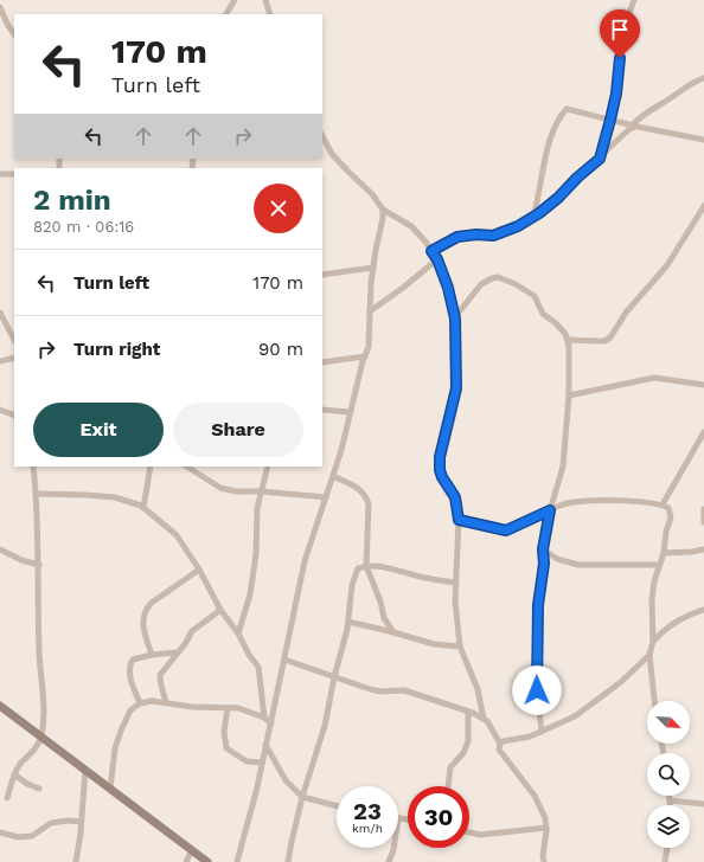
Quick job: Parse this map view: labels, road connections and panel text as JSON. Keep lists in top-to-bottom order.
{
  "north": "bottom right",
  "page": {
    "turn": ["170 m", "Turn left"],
    "heading": ["2 min", "820 m · 06:16"],
    "list": [
      {
        "name": "Turn left",
        "value": "170 m"
      },
      {
        "name": "Turn right",
        "value": "90 m"
      }
    ],
    "buttons": ["Exit", "Share"],
    "speed": "23 km/h",
    "limit": "30"
  }
}
